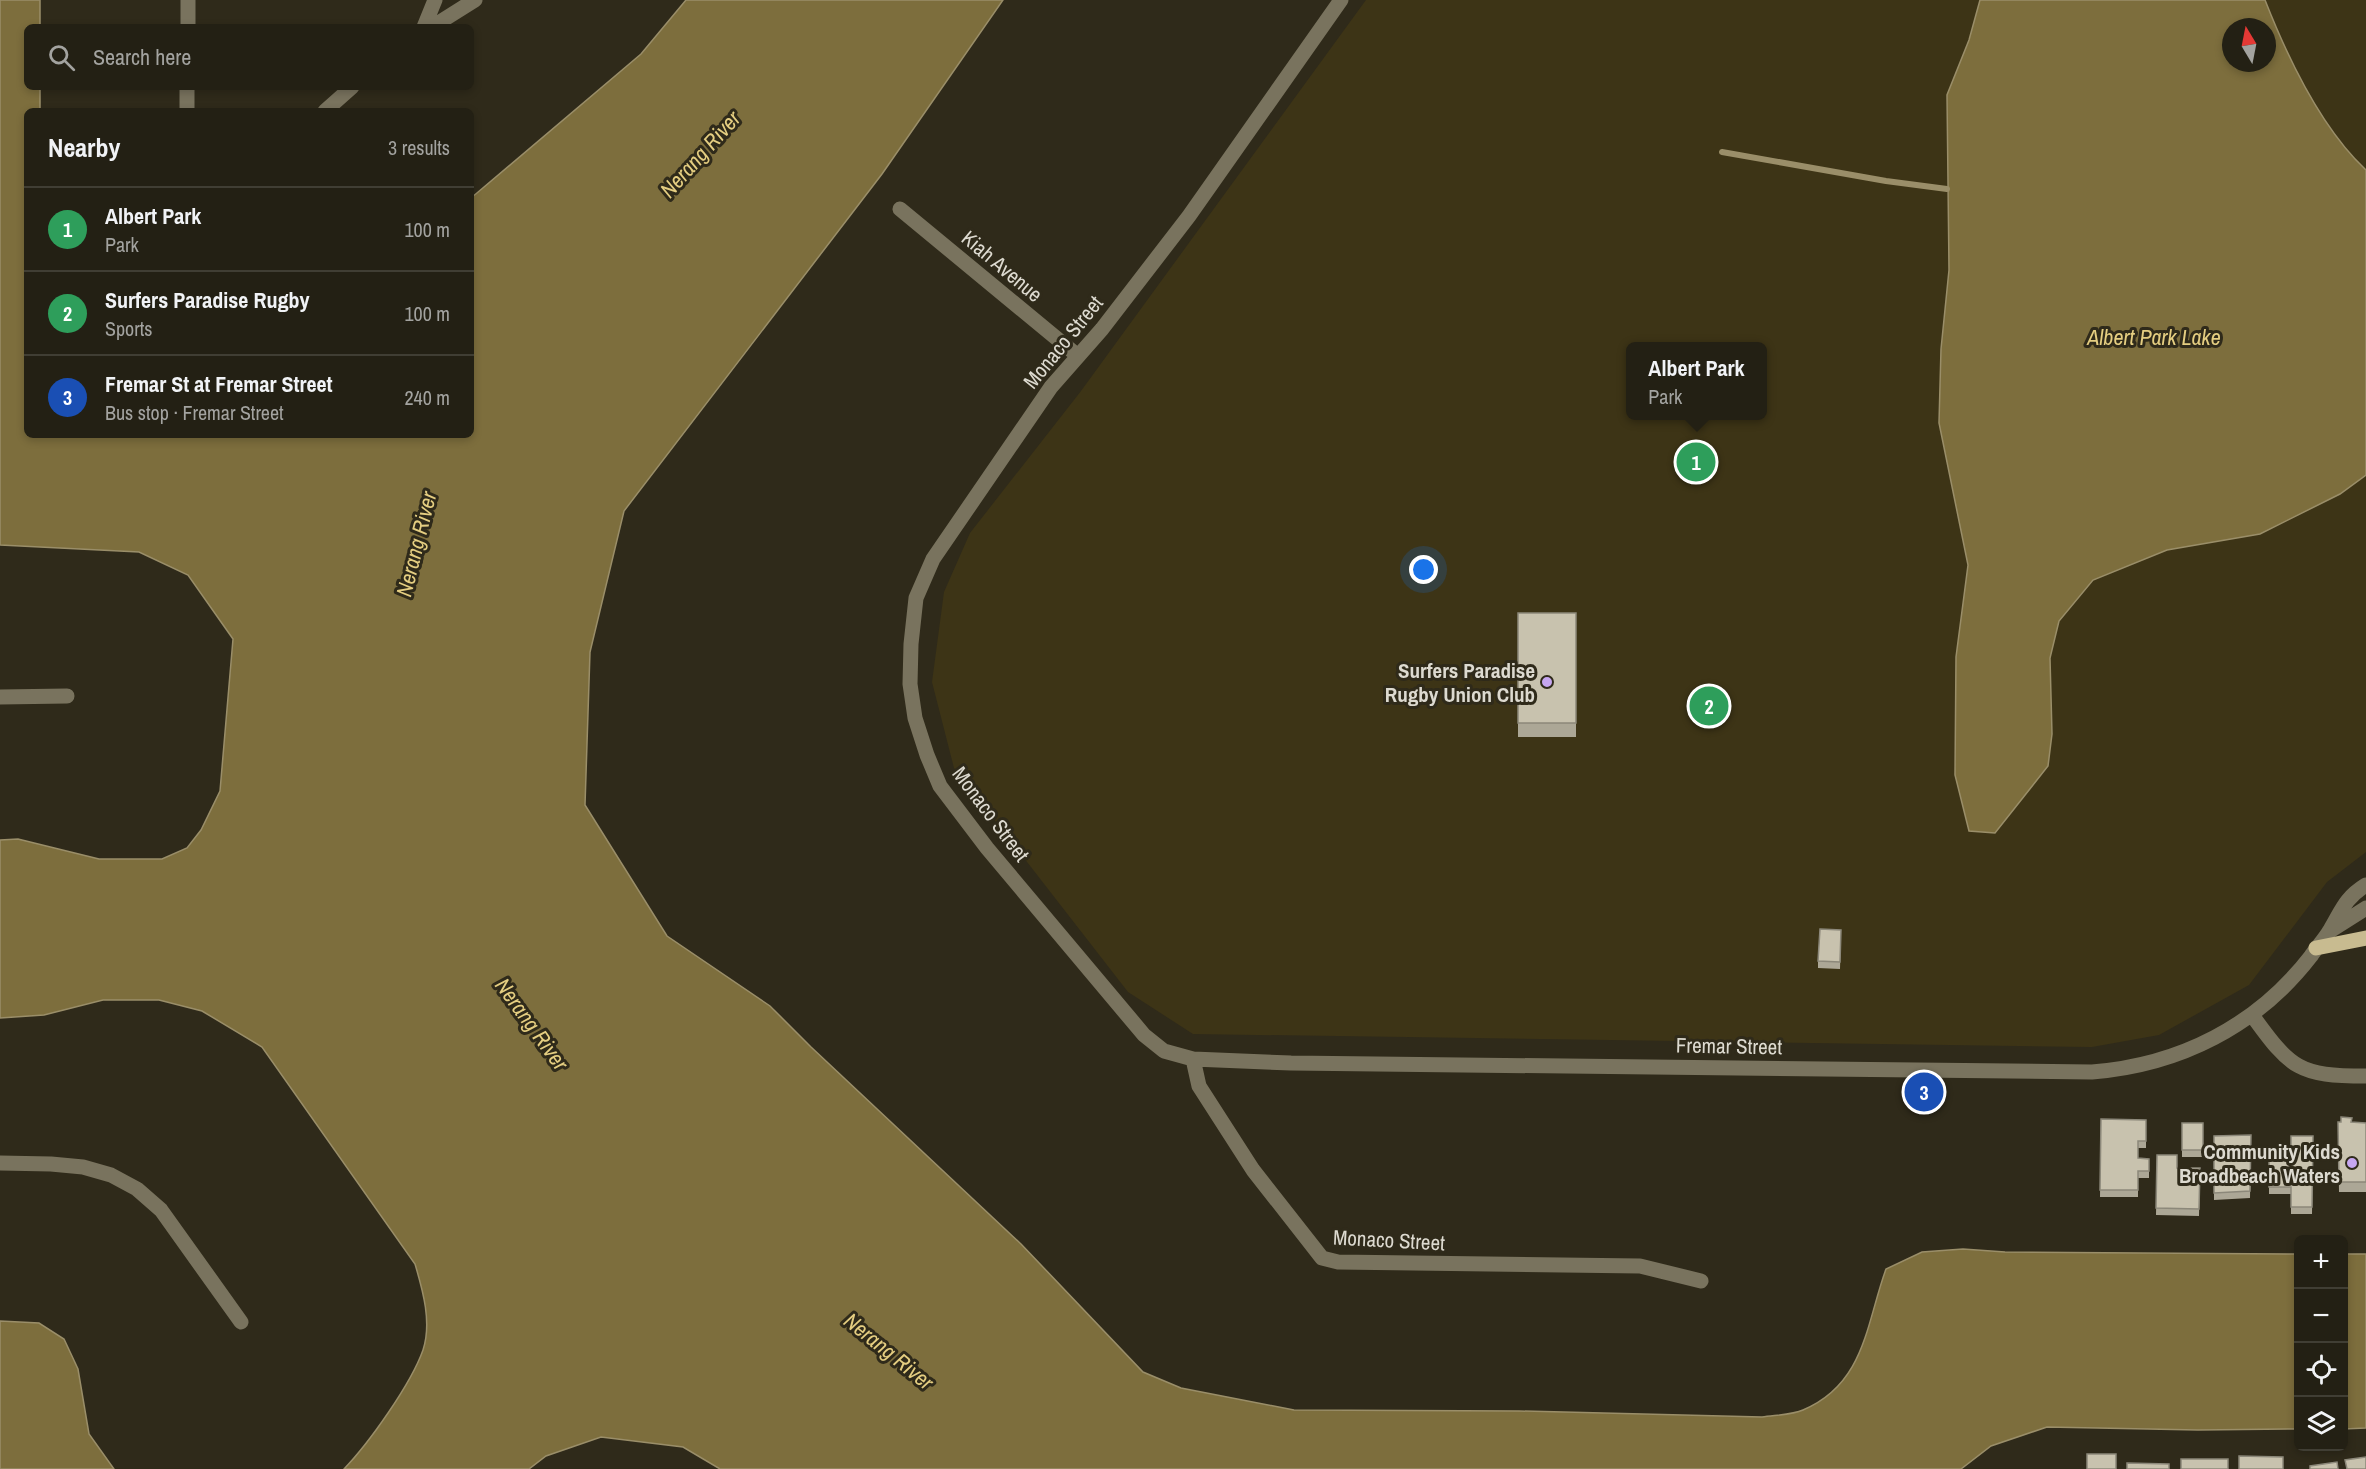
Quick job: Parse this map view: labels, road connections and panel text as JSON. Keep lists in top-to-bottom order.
{
  "streets": {
    "street": ["Kiah Avenue", "Monaco Street", "Fremar Street"]
  },
  "crossings": [
    ["Kiah Avenue", "Monaco Street"],
    ["Monaco Street", "Fremar Street"]
  ],
  "water": ["Nerang River", "Albert Park Lake"],
  "places": ["Surfers Paradise Rugby Union Club", "Community Kids Broadbeach Waters"],
  "north": "top",
  "page": {
    "search": "Search here",
    "heading": ["Nearby", "3 results"],
    "list": [
      {
        "mark": "1",
        "name": "Albert Park",
        "note": "Park",
        "value": "100 m"
      },
      {
        "mark": "2",
        "name": "Surfers Paradise Rugby",
        "note": "Sports",
        "value": "100 m"
      },
      {
        "mark": "3",
        "name": "Fremar St at Fremar Street",
        "note": "Bus stop · Fremar Street",
        "value": "240 m"
      }
    ],
    "popup": ["Albert Park", "Park"],
    "pins": ["1", "2", "3"],
    "map_buttons": ["+", "−"]
  }
}
